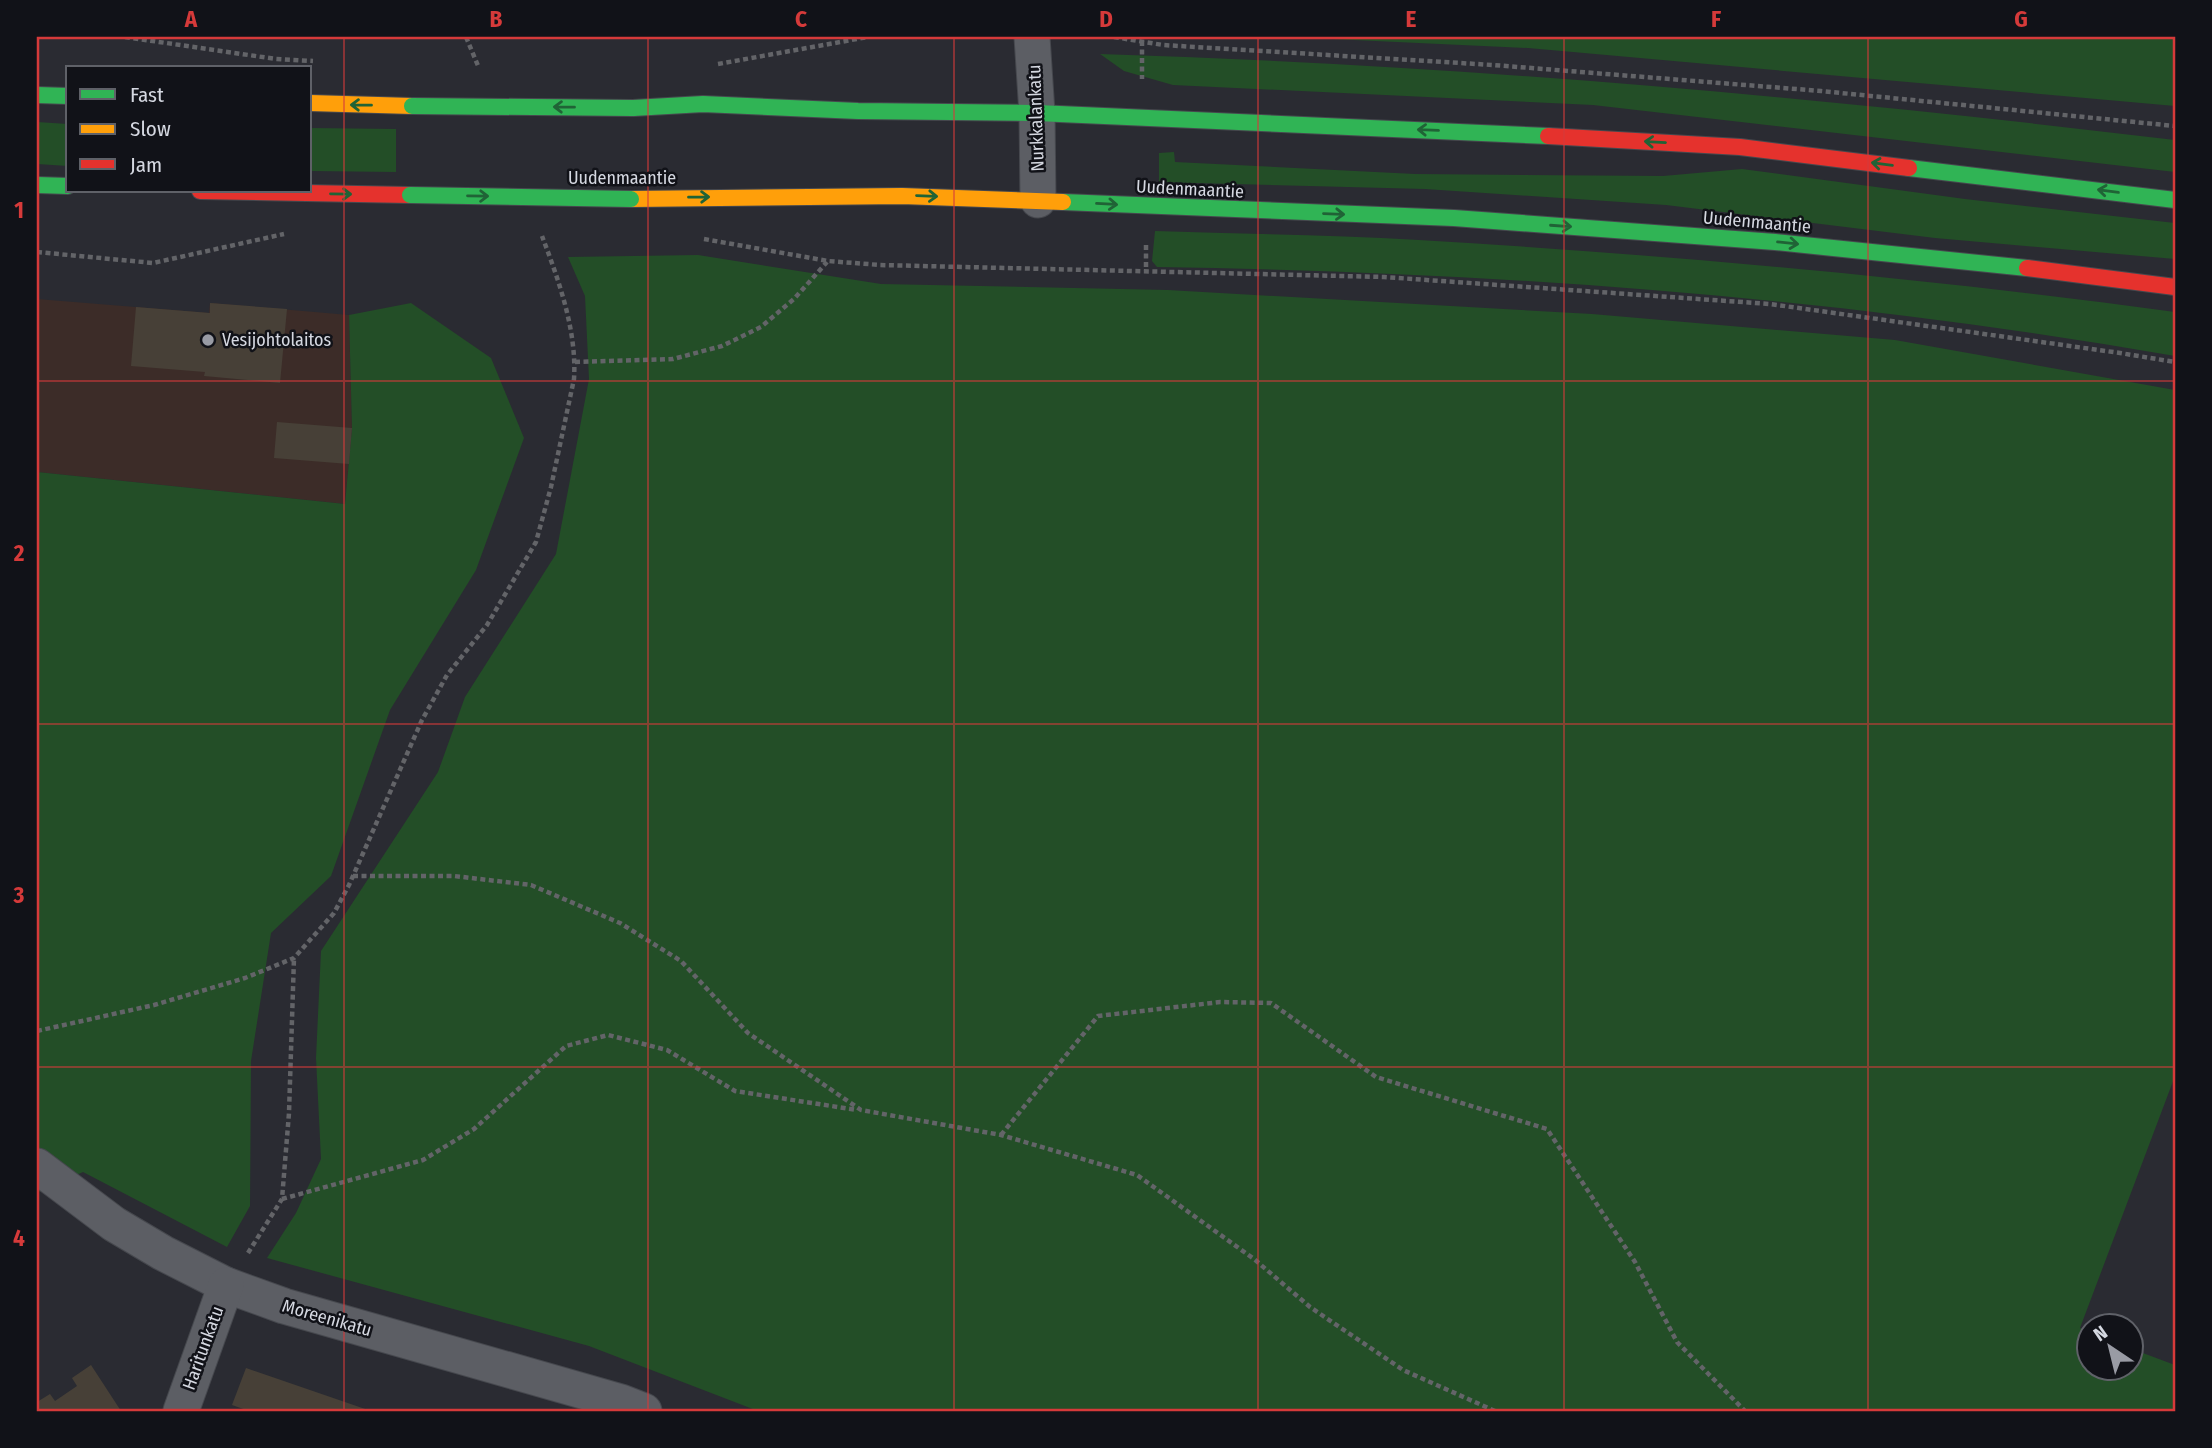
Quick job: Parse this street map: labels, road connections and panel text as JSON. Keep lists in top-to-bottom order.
{
  "streets": {
    "main road": ["Uudenmaantie"],
    "street": ["Nurkkalankatu", "Moreenikatu", "Haritunkatu"]
  },
  "crossings": [
    ["Nurkkalankatu", "Uudenmaantie"],
    ["Moreenikatu", "Haritunkatu"]
  ],
  "places": ["Vesijohtolaitos"],
  "legend": ["Fast", "Slow", "Jam"],
  "north": "top left",
  "grid": {
    "columns": [
      "A",
      "B",
      "C",
      "D",
      "E",
      "F",
      "G"
    ],
    "rows": [
      "1",
      "2",
      "3",
      "4"
    ]
  }
}
